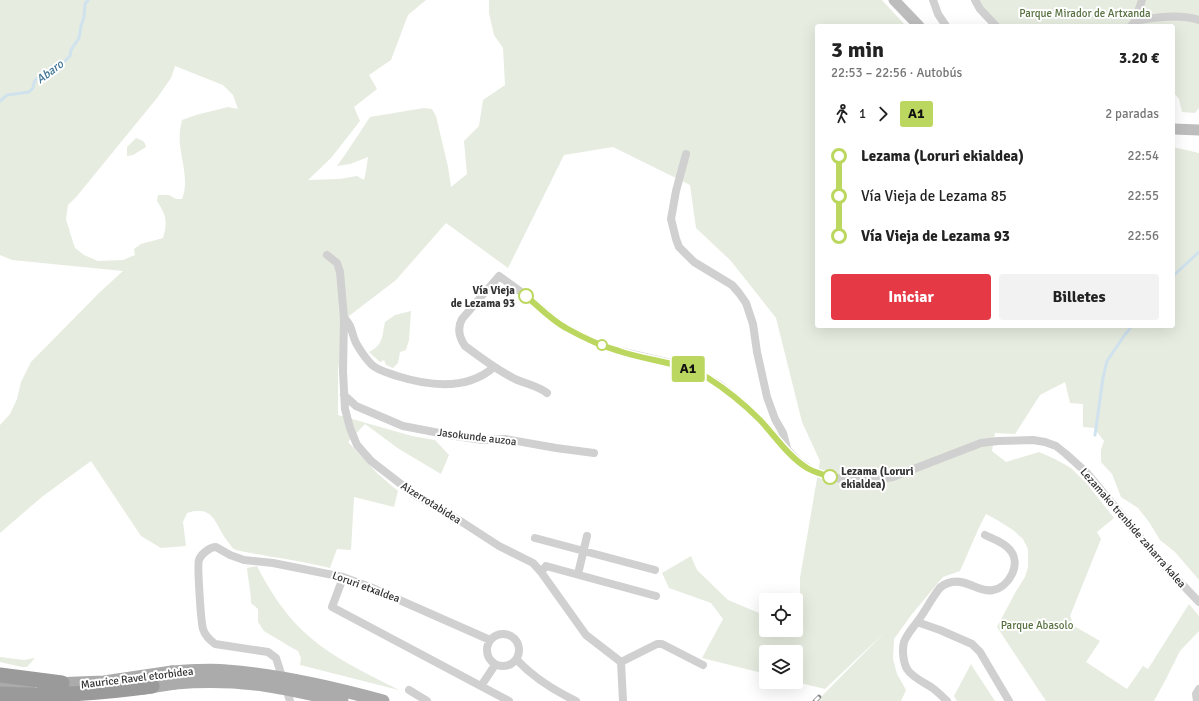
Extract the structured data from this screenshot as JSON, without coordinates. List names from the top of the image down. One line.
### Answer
{"streets":{"highway":["Maurice Ravel etorbidea"],"street":["Jasokunde auzoa","Aizerrotabidea","Lezamako trenbide zaharra kalea","Loruri etxaldea"]},"crossings":[["Jasokunde auzoa","Aizerrotabidea"]],"water":["Abaro"],"parks":["Parque Mirador de Artxanda","Parque Abasolo"],"places":["Vía Vieja de Lezama 93","Lezama (Loruri ekialdea)"],"lines":["bus line A1"],"page":{"on_map":"A1","heading":["3 min","22:53 – 22:56 · Autobús","3.20 €"],"legs":["1","A1","2 paradas"],"list":[{"name":"Lezama (Loruri ekialdea)","value":"22:54"},{"name":"Vía Vieja de Lezama 85","value":"22:55"},{"name":"Vía Vieja de Lezama 93","value":"22:56"}],"buttons":["Iniciar","Billetes"]}}
